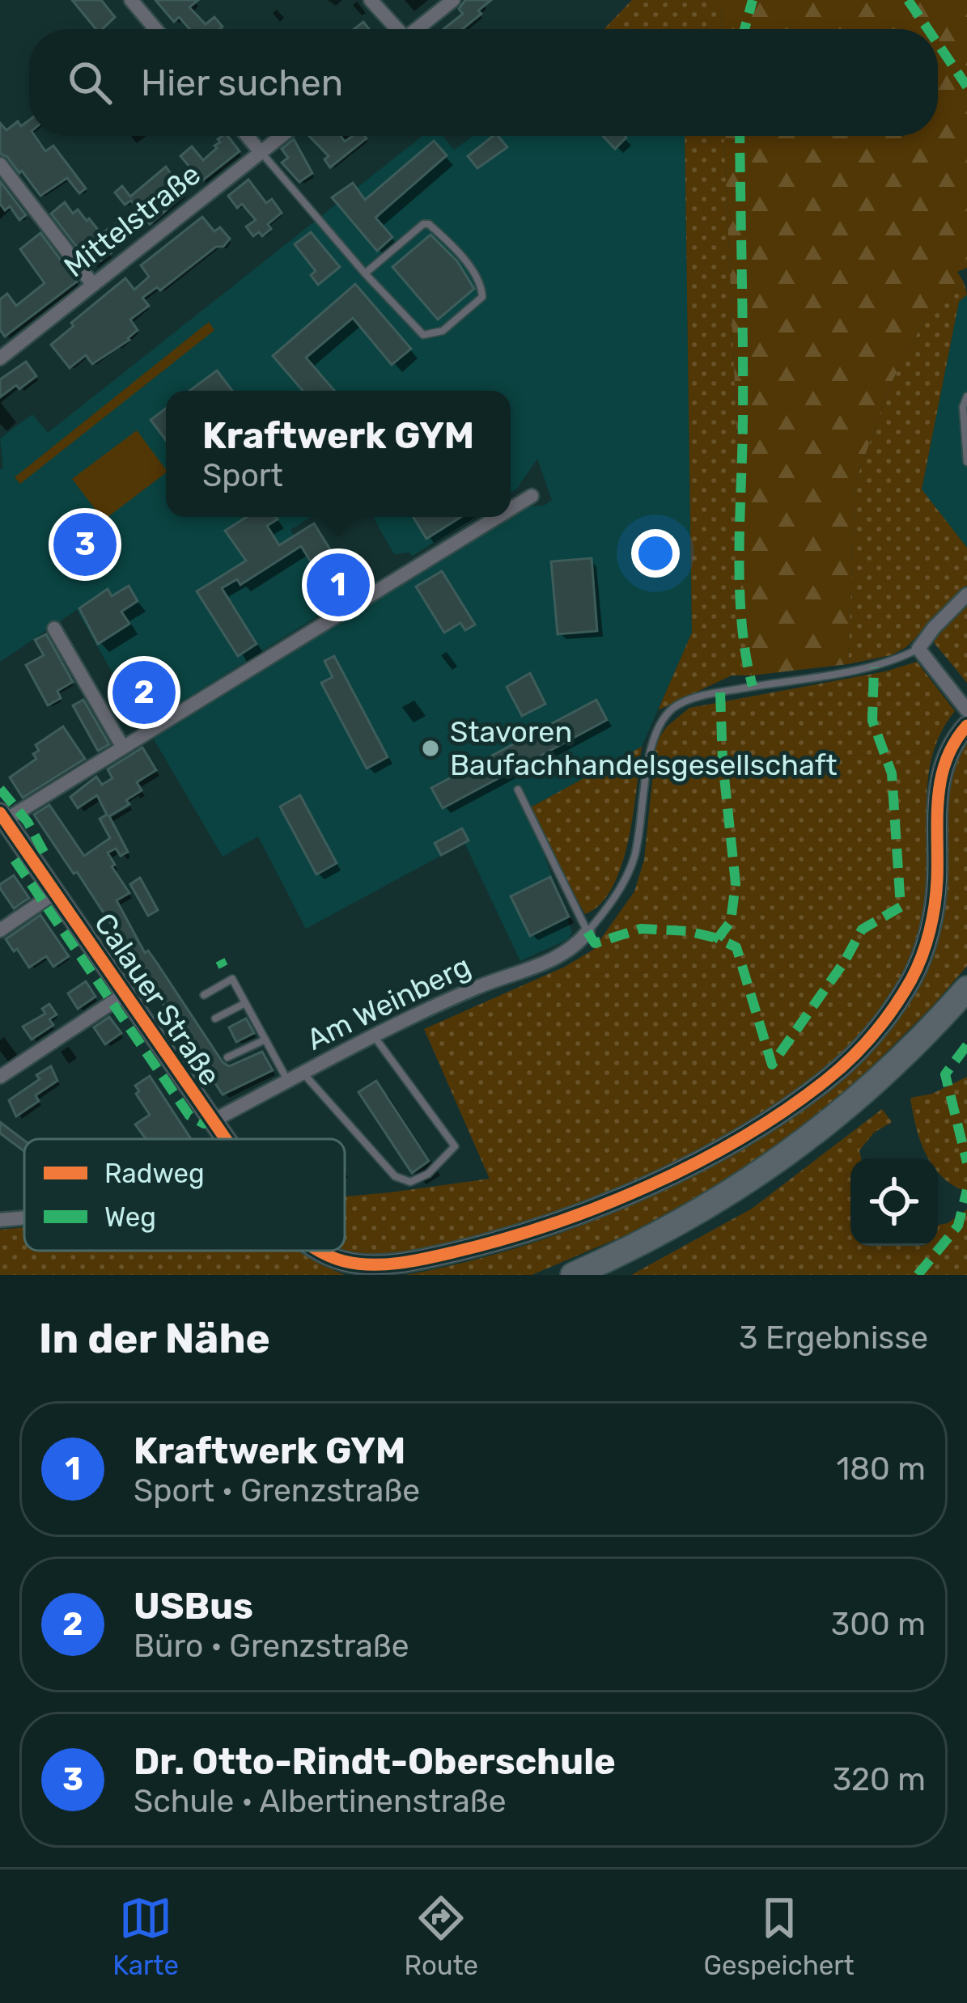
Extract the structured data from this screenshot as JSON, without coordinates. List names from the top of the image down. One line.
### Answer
{"streets":{"street":["Mittelstraße","Calauer Straße","Am Weinberg"]},"crossings":[["Calauer Straße","Am Weinberg"]],"places":["Stavoren Baufachhandelsgesellschaft"],"legend":["Radweg","Weg"],"page":{"search":"Hier suchen","popup":["Kraftwerk GYM","Sport"],"pins":["3","1","2"],"heading":["In der Nähe","3 Ergebnisse"],"list":[{"mark":"1","name":"Kraftwerk GYM","note":"Sport · Grenzstraße","value":"180 m"},{"mark":"2","name":"USBus","note":"Büro · Grenzstraße","value":"300 m"},{"mark":"3","name":"Dr. Otto-Rindt-Oberschule","note":"Schule · Albertinenstraße","value":"320 m"}],"nav":["Karte","Route","Gespeichert"]}}
